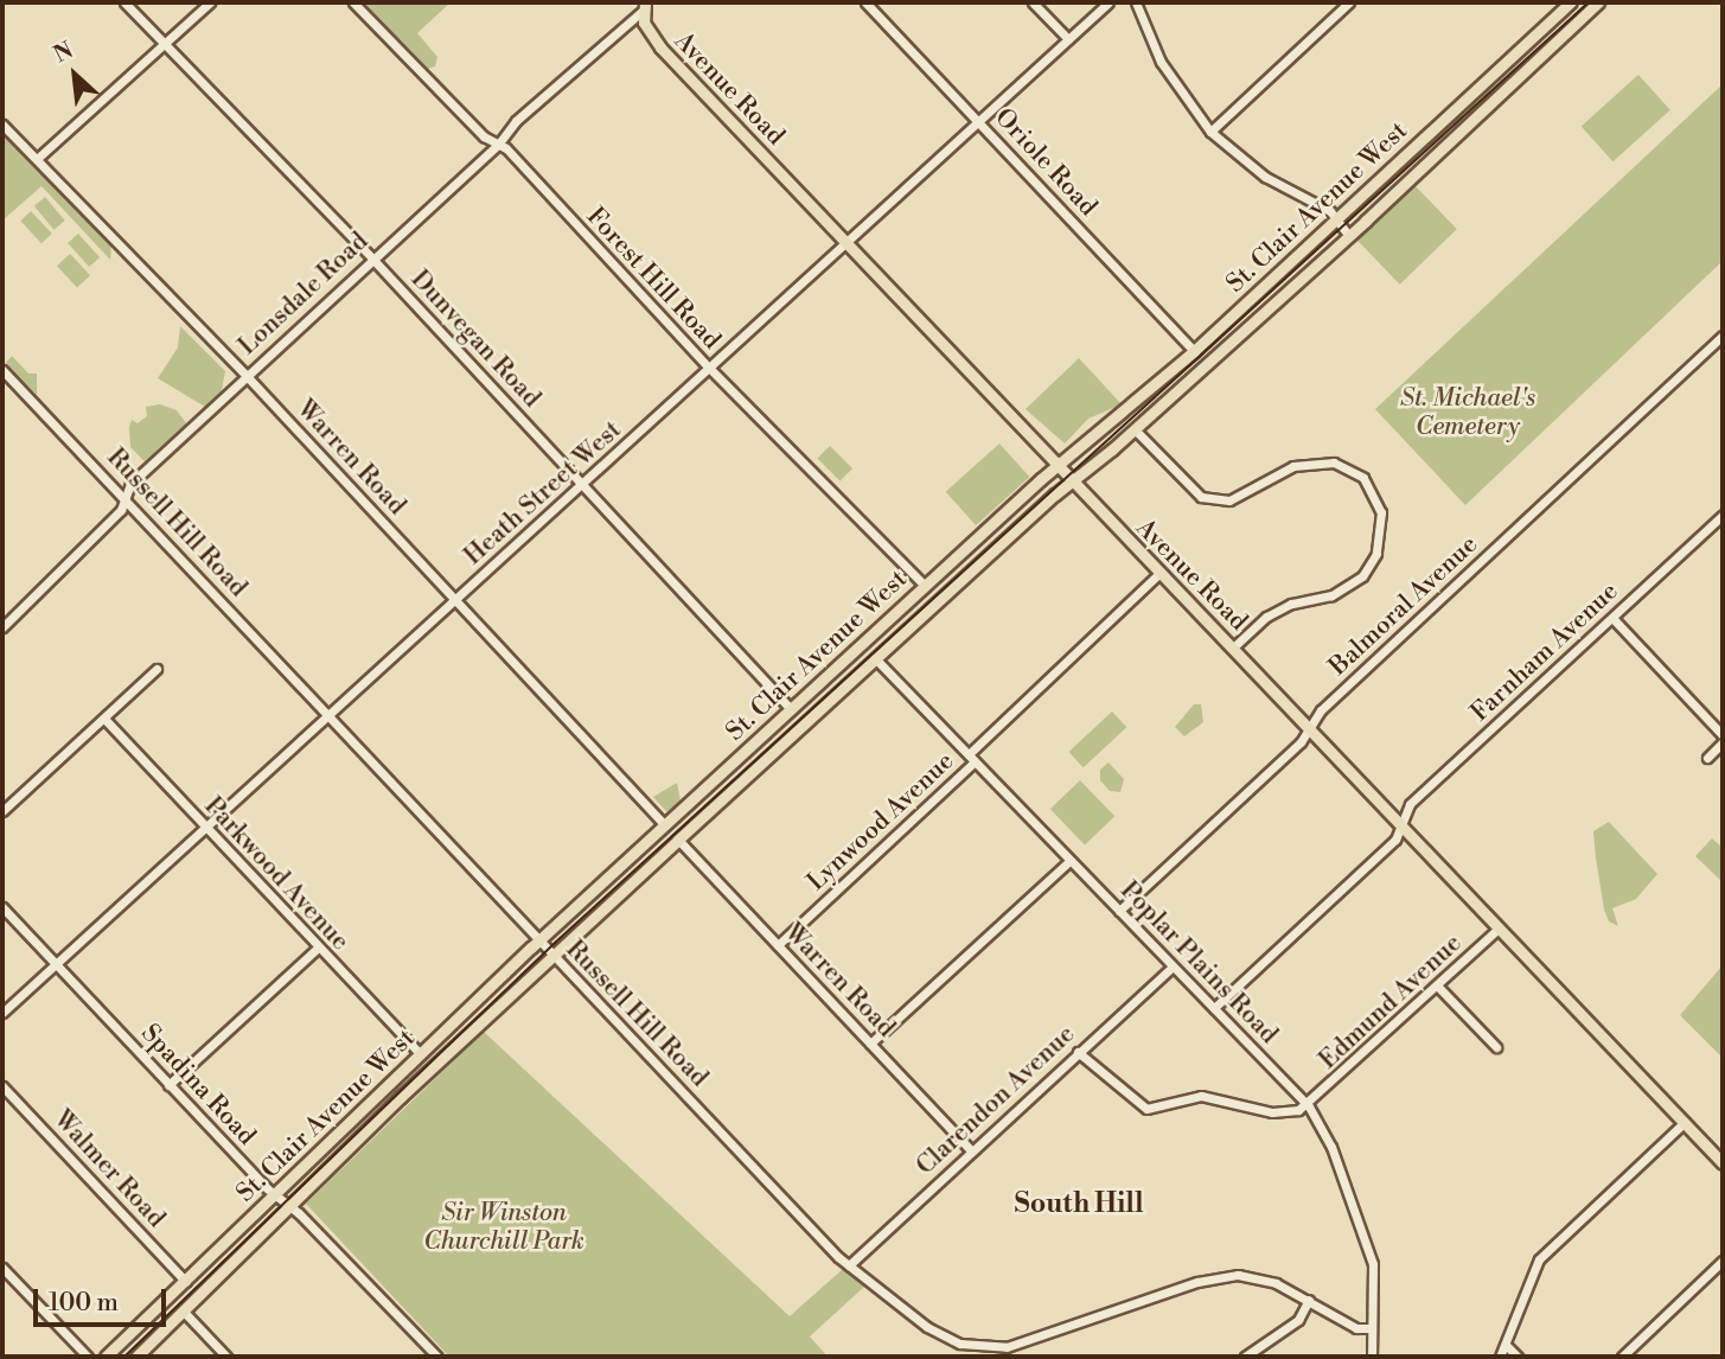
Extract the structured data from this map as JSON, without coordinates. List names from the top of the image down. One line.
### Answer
{"streets":{"main road":["Avenue Road","St. Clair Avenue West"],"street":["Oriole Road","Forest Hill Road","Lonsdale Road","Dunvegan Road","Warren Road","Heath Street West","Russell Hill Road","Balmoral Avenue","Farnham Avenue","Lynwood Avenue","Parkwood Avenue","Poplar Plains Road","Edmund Avenue","Spadina Road","Clarendon Avenue","Walmer Road"]},"crossings":[["Avenue Road","St. Clair Avenue West"],["Avenue Road","Lonsdale Road"],["Avenue Road","Heath Street West"],["Avenue Road","Balmoral Avenue"],["Avenue Road","Farnham Avenue"],["Avenue Road","Lynwood Avenue"],["Avenue Road","Edmund Avenue"],["Oriole Road","St. Clair Avenue West"],["Oriole Road","Heath Street West"],["St. Clair Avenue West","Forest Hill Road"],["St. Clair Avenue West","Dunvegan Road"],["St. Clair Avenue West","Warren Road"],["St. Clair Avenue West","Russell Hill Road"],["St. Clair Avenue West","Parkwood Avenue"],["St. Clair Avenue West","Poplar Plains Road"],["St. Clair Avenue West","Spadina Road"],["St. Clair Avenue West","Walmer Road"],["Forest Hill Road","Lonsdale Road"],["Forest Hill Road","Heath Street West"],["Lonsdale Road","Dunvegan Road"],["Lonsdale Road","Warren Road"],["Lonsdale Road","Russell Hill Road"],["Dunvegan Road","Heath Street West"],["Warren Road","Heath Street West"],["Warren Road","Lynwood Avenue"],["Warren Road","Clarendon Avenue"],["Heath Street West","Russell Hill Road"],["Heath Street West","Parkwood Avenue"],["Heath Street West","Spadina Road"],["Russell Hill Road","Poplar Plains Road"],["Russell Hill Road","Clarendon Avenue"],["Balmoral Avenue","Poplar Plains Road"],["Lynwood Avenue","Poplar Plains Road"],["Poplar Plains Road","Edmund Avenue"],["Poplar Plains Road","Clarendon Avenue"]],"districts":["South Hill"],"parks":["St. Michael's Cemetery","Sir Winston Churchill Park"],"scale_bar":"100 m","north":"top left"}
